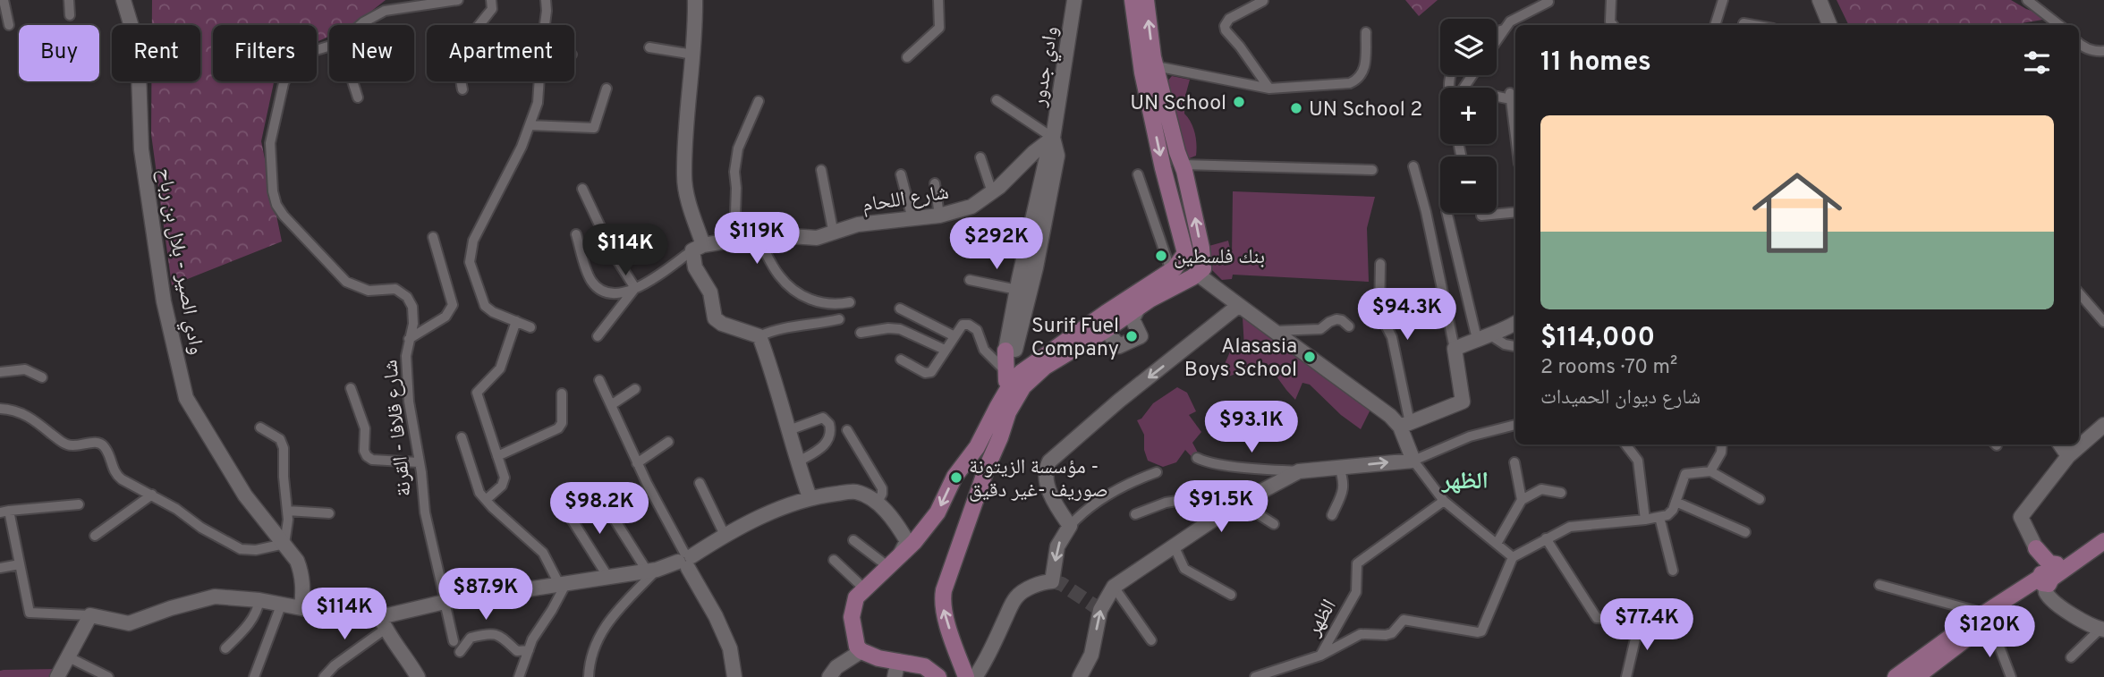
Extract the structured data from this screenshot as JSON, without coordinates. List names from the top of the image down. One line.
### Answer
{"streets":{"main road":["وادي جدور","شارع اللحام","وادي الصير - بلال بن رباح"],"street":["شارع قلافا - القرنة","الظهر"]},"crossings":[["وادي جدور","شارع اللحام"]],"districts":["الظهر"],"places":["UN School","UN School 2","بنك فلسطين","Surif Fuel Company","Alasasia Boys School","مؤسسة الزيتونة - صوريف -غير دقيق"],"page":{"map_buttons":["+","−"],"chip":["Buy","Rent","Filters","New","Apartment"],"heading":"11 homes","list":[{"name":"$114,000","note":"2 rooms · 70 m² · شارع ديوان الحميدات"}],"price":["$119K","$292K","$114K","$94.3K","$93.1K","$91.5K","$98.2K","$87.9K","$114K","$77.4K","$120K"]}}
